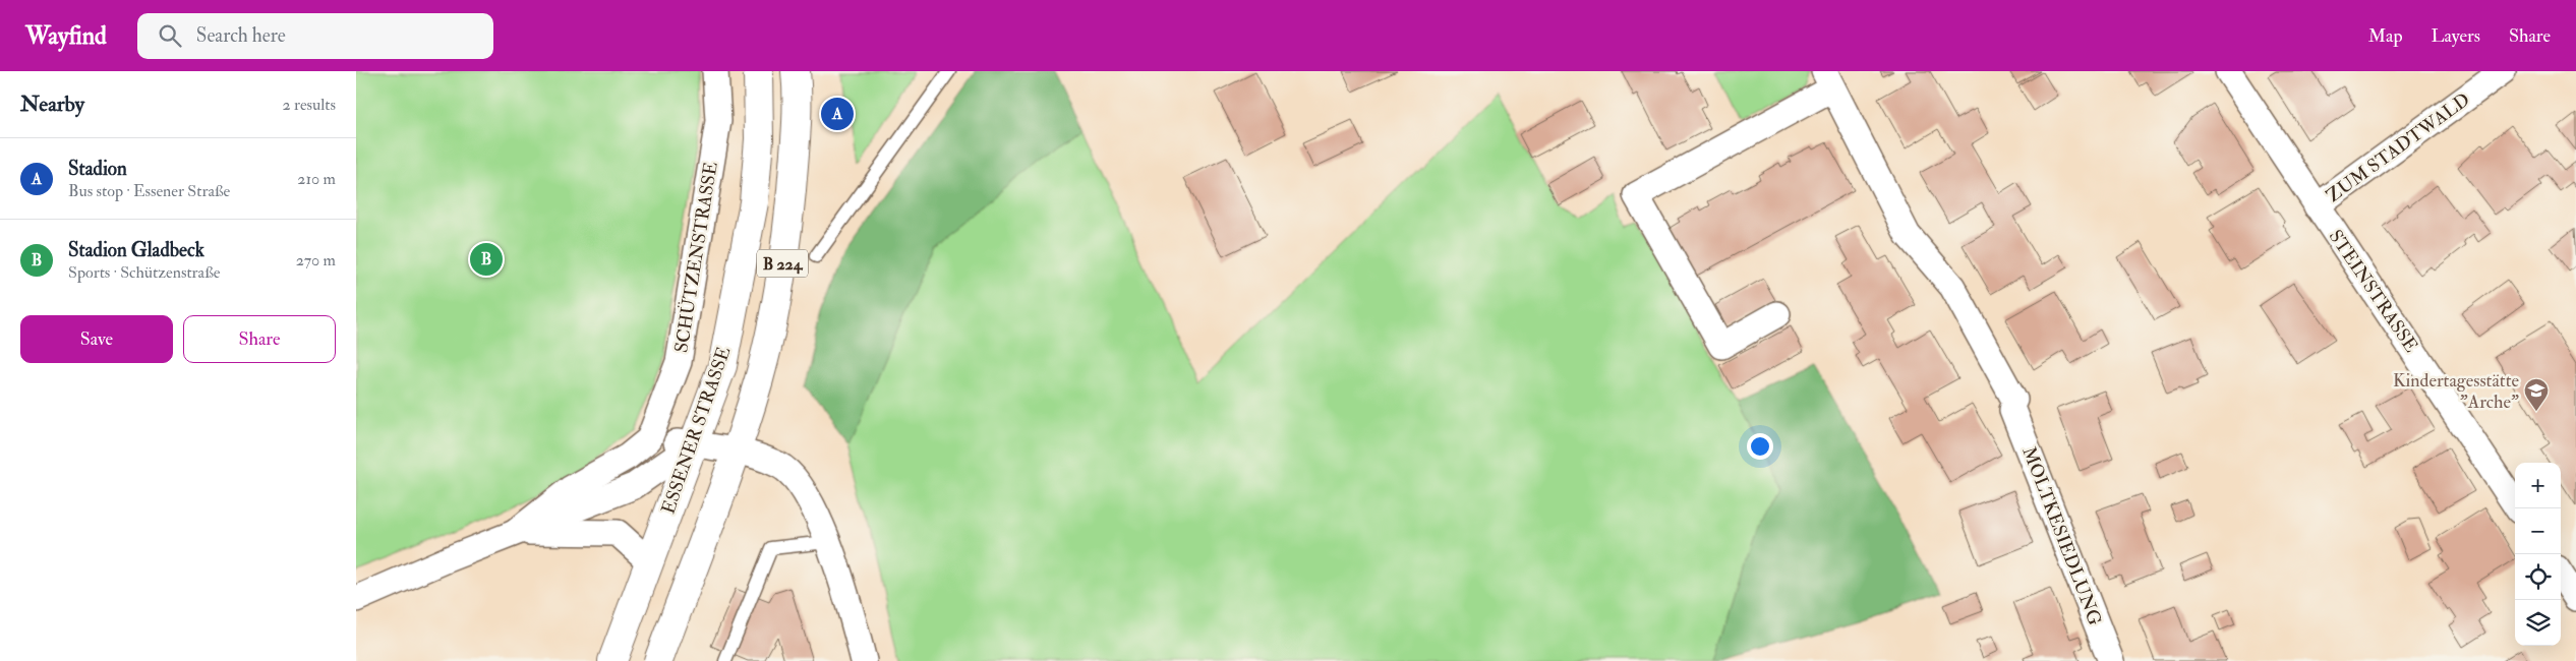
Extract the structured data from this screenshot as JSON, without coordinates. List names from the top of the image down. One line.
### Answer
{"streets":{"main road":["B 224","ESSENER STRASSE"],"street":["ZUM STADTWALD","SCHÜTZENSTRASSE","STEINSTRASSE","MOLTKESIEDLUNG"]},"crossings":[["ZUM STADTWALD","STEINSTRASSE"]],"places":{"school or university":["Kindertagesstätte \"Arche\""]},"page":{"header":"Wayfind","search":"Search here","nav":["Map","Layers","Share"],"heading":["Nearby","2 results"],"pins":["A","B"],"list":[{"mark":"A","name":"Stadion","note":"Bus stop · Essener Straße","value":"210 m"},{"mark":"B","name":"Stadion Gladbeck","note":"Sports · Schützenstraße","value":"270 m"}],"buttons":["Save","Share"],"map_buttons":["+","−"]}}
